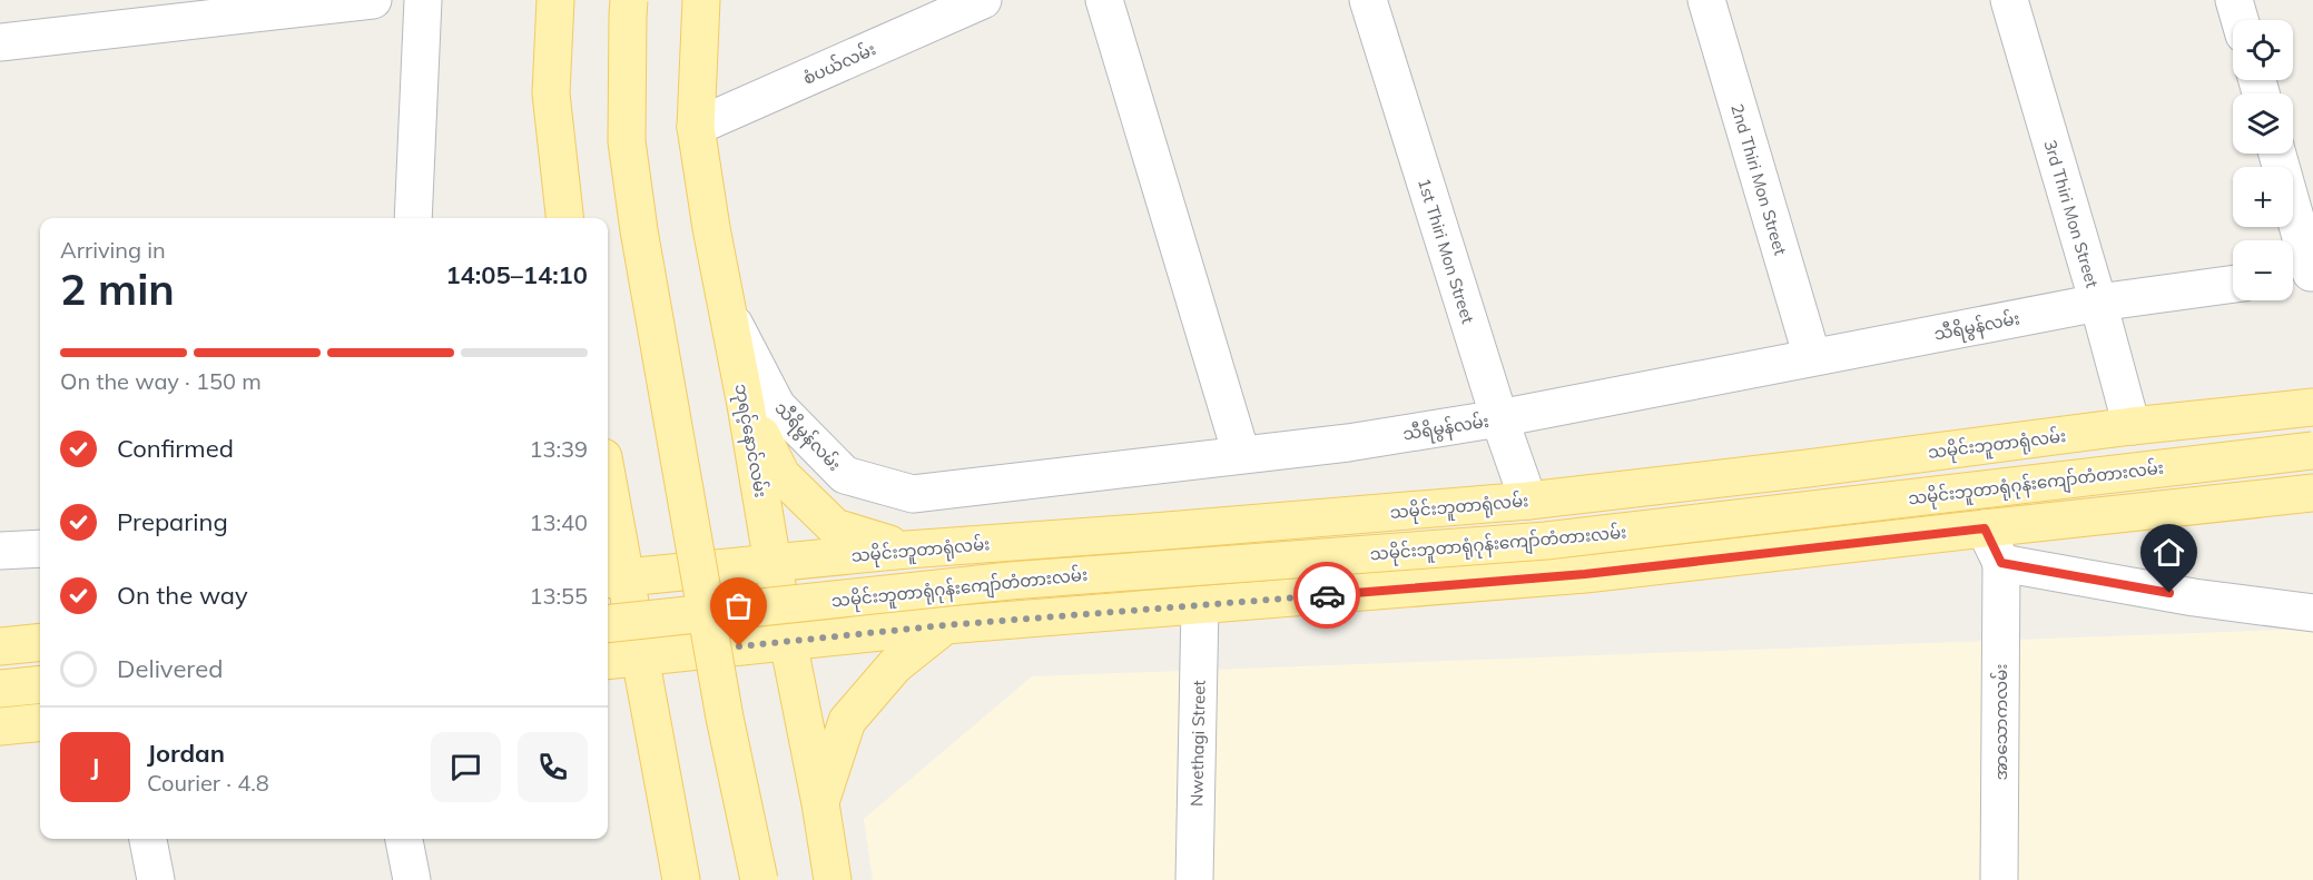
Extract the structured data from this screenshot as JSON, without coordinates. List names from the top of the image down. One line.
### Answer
{"streets":{"main road":["ဘုရင့်နောင်လမ်း","သမိုင်းဘူတာရုံလမ်း","သမိုင်းဘူတာရုံဂုန်းကျော်တံတားလမ်း"],"street":["စံပယ်လမ်း","2nd Thiri Mon Street","3rd Thiri Mon Street","1st Thiri Mon Street","သီရိမွန်လမ်း","အာသောကလမ်း","Nwethagi Street"]},"crossings":[["စံပယ်လမ်း","ဘုရင့်နောင်လမ်း"],["2nd Thiri Mon Street","သီရိမွန်လမ်း"],["3rd Thiri Mon Street","သီရိမွန်လမ်း"],["3rd Thiri Mon Street","သမိုင်းဘူတာရုံလမ်း"],["1st Thiri Mon Street","သီရိမွန်လမ်း"],["1st Thiri Mon Street","သမိုင်းဘူတာရုံလမ်း"],["သီရိမွန်လမ်း","ဘုရင့်နောင်လမ်း"],["ဘုရင့်နောင်လမ်း","သမိုင်းဘူတာရုံလမ်း"]],"page":{"map_buttons":["+","−"],"heading":["2 min","Arriving in","14:05–14:10"],"panel":["Jordan","Courier · 4.8"],"bar":"On the way · 150 m","list":[["Confirmed","13:39"],["Preparing","13:40"],["On the way","13:55"],"Delivered"],"round":"J"}}
